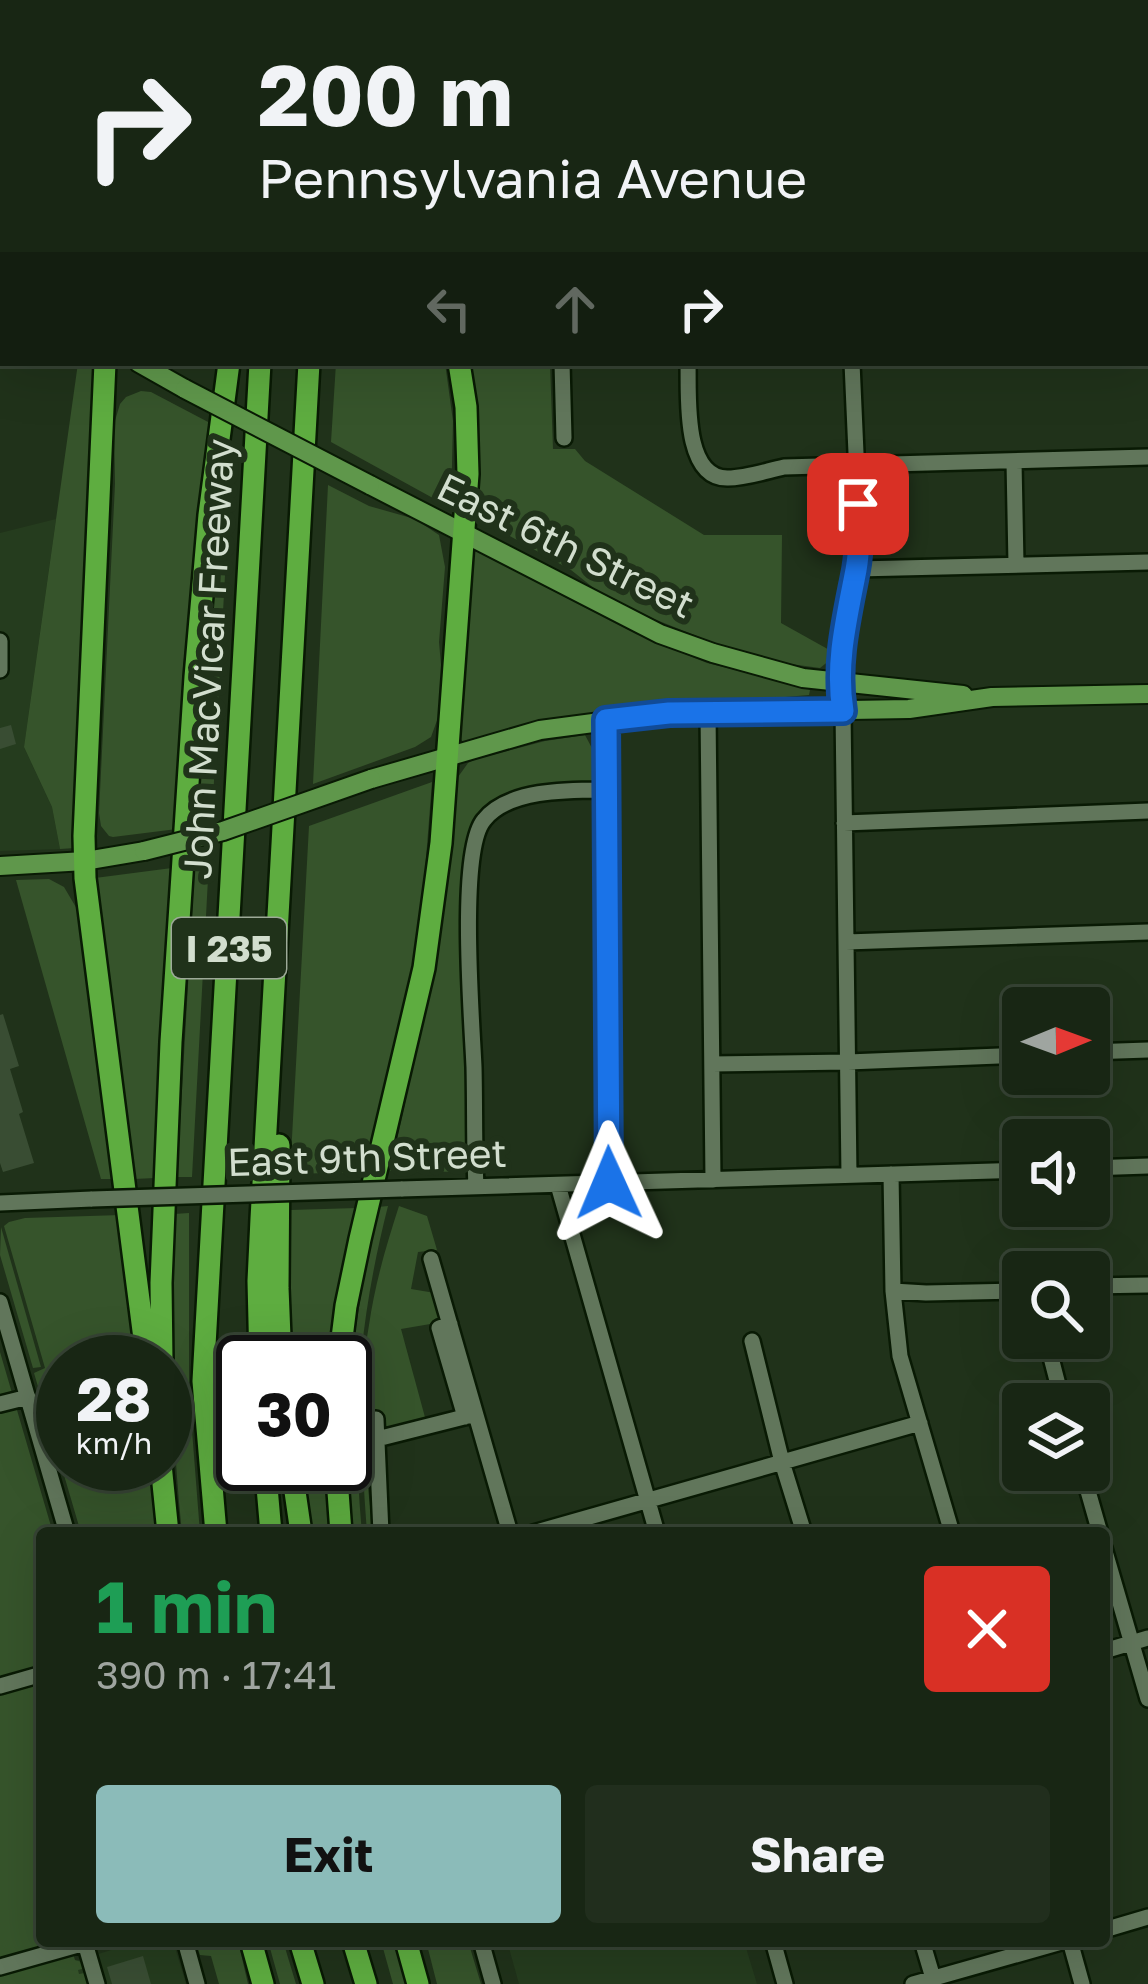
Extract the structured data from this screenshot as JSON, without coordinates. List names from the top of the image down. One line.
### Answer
{"streets":{"highway":["John MacVicar Freeway","I 235"],"main road":["East 6th Street"],"street":["East 9th Street"]},"north":"right","page":{"turn":["200 m","Pennsylvania Avenue"],"speed":"28 km/h","limit":"30","heading":["1 min","390 m · 17:41"],"buttons":["Exit","Share"]}}
